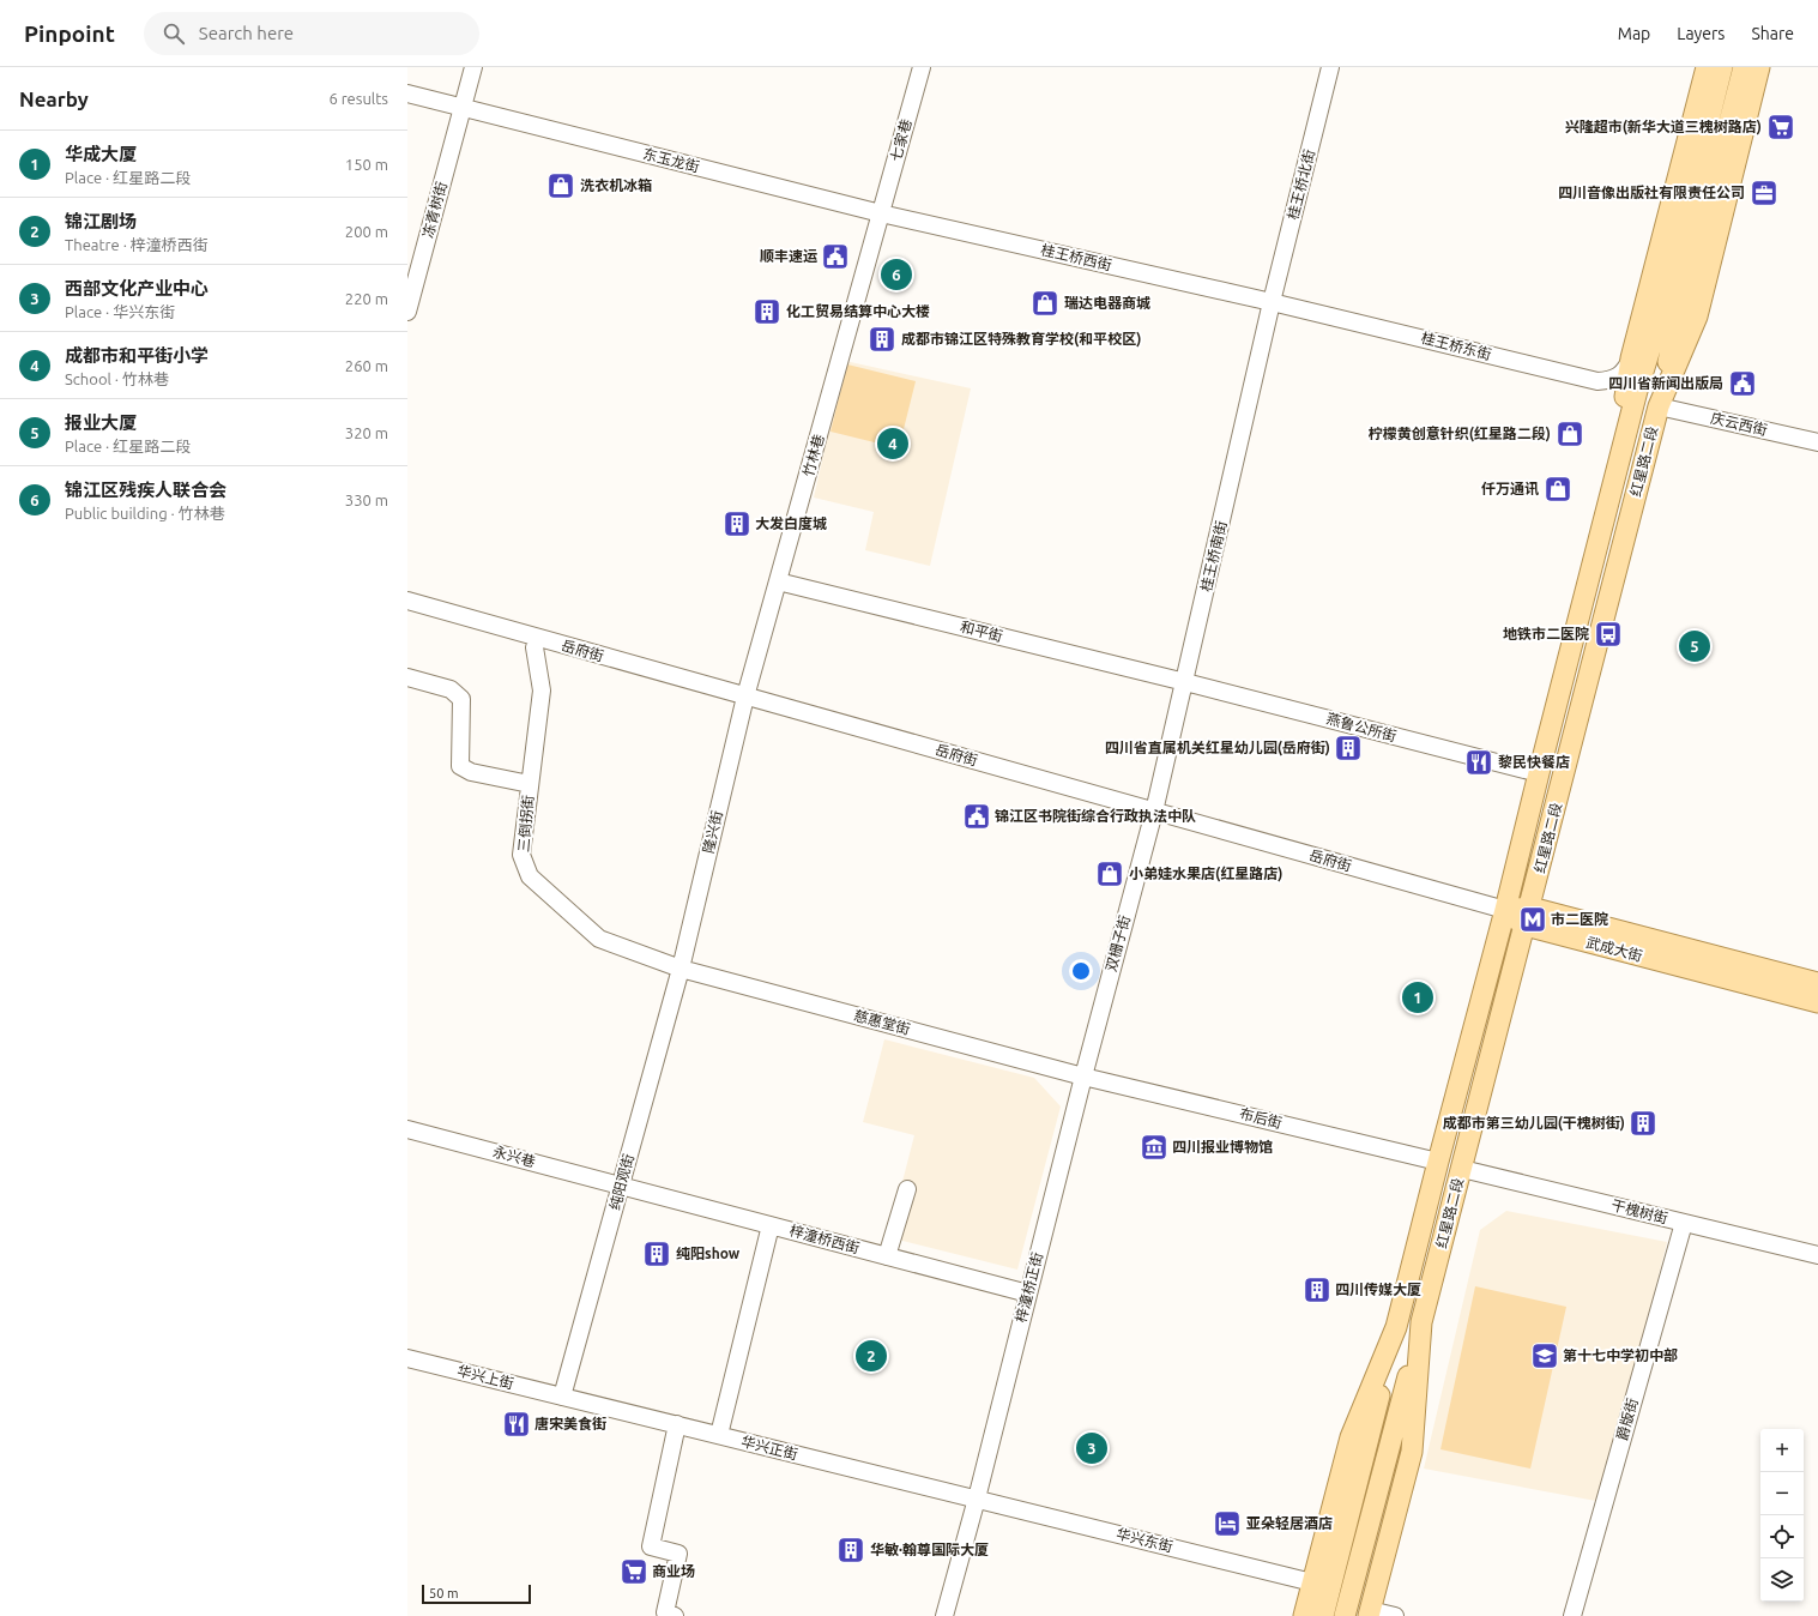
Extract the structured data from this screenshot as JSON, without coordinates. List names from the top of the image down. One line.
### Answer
{"streets":{"main road":["红星路二段","武成大街"],"street":["七家巷","东玉龙街","桂王桥北街","冻青树街","桂王桥西街","桂王桥东街","庆云西街","竹林巷","桂王桥南街","和平街","岳府街","燕鲁公所街","三倒拐街","隆兴街","双栅子街","慈惠堂街","布后街","永兴巷","纯阳观街","干槐树街","梓潼桥西街","梓潼桥正街","华兴上街","爵版街","华兴正街","华兴东街"]},"crossings":[["七家巷","东玉龙街"],["七家巷","桂王桥西街"],["七家巷","竹林巷"],["东玉龙街","冻青树街"],["东玉龙街","桂王桥西街"],["东玉龙街","竹林巷"],["桂王桥北街","桂王桥西街"],["桂王桥北街","桂王桥东街"],["桂王桥北街","桂王桥南街"],["桂王桥西街","桂王桥东街"],["桂王桥西街","竹林巷"],["桂王桥西街","桂王桥南街"],["桂王桥东街","红星路二段"],["桂王桥东街","桂王桥南街"],["庆云西街","红星路二段"],["竹林巷","和平街"],["竹林巷","岳府街"],["竹林巷","隆兴街"],["红星路二段","岳府街"],["红星路二段","燕鲁公所街"],["红星路二段","武成大街"],["红星路二段","布后街"],["红星路二段","干槐树街"],["红星路二段","华兴东街"],["桂王桥南街","和平街"],["桂王桥南街","岳府街"],["桂王桥南街","燕鲁公所街"],["桂王桥南街","双栅子街"],["和平街","燕鲁公所街"],["岳府街","隆兴街"],["岳府街","双栅子街"],["岳府街","武成大街"],["三倒拐街","隆兴街"],["三倒拐街","慈惠堂街"],["三倒拐街","纯阳观街"],["隆兴街","慈惠堂街"],["隆兴街","纯阳观街"],["双栅子街","慈惠堂街"],["双栅子街","布后街"],["双栅子街","梓潼桥正街"],["慈惠堂街","布后街"],["慈惠堂街","纯阳观街"],["慈惠堂街","梓潼桥正街"],["布后街","梓潼桥正街"],["永兴巷","纯阳观街"],["永兴巷","梓潼桥西街"],["纯阳观街","梓潼桥西街"],["纯阳观街","华兴上街"],["纯阳观街","华兴正街"],["干槐树街","爵版街"],["梓潼桥西街","梓潼桥正街"],["梓潼桥正街","华兴正街"],["梓潼桥正街","华兴东街"],["华兴上街","华兴正街"],["华兴正街","华兴东街"]],"places":{"supermarket":["兴隆超市(新华大道三槐树路店)","商业场"],"shop":["洗衣机冰箱","瑞达电器商城","柠檬黄创意针织(红星路二段)","仟万通讯","小弟娃水果店(红星路店)"],"office":["四川音像出版社有限责任公司"],"public building":["顺丰速运","四川省新闻出版局","锦江区书院街综合行政执法中队"],"building":["化工贸易结算中心大楼","成都市锦江区特殊教育学校(和平校区)","大发白度城","四川省直属机关红星幼儿园(岳府街)","成都市第三幼儿园(干槐树街)","纯阳show","四川传媒大厦","华敏·翰尊国际大厦"],"bus stop":["地铁市二医院"],"restaurant":["黎民快餐店","唐宋美食街"],"metro station":["市二医院"],"museum":["四川报业博物馆"],"school or university":["第十七中学初中部"],"hotel":["亚朵轻居酒店"]},"scale_bar":"50 m","page":{"header":"Pinpoint","search":"Search here","nav":["Map","Layers","Share"],"heading":["Nearby","6 results"],"list":[{"mark":"1","name":"华成大厦","note":"Place · 红星路二段","value":"150 m"},{"mark":"2","name":"锦江剧场","note":"Theatre · 梓潼桥西街","value":"200 m"},{"mark":"3","name":"西部文化产业中心","note":"Place · 华兴东街","value":"220 m"},{"mark":"4","name":"成都市和平街小学","note":"School · 竹林巷","value":"260 m"},{"mark":"5","name":"报业大厦","note":"Place · 红星路二段","value":"320 m"},{"mark":"6","name":"锦江区残疾人联合会","note":"Public building · 竹林巷","value":"330 m"}],"pins":["6","4","5","1","2","3"],"map_buttons":["+","−"],"scale":"50 m"}}
